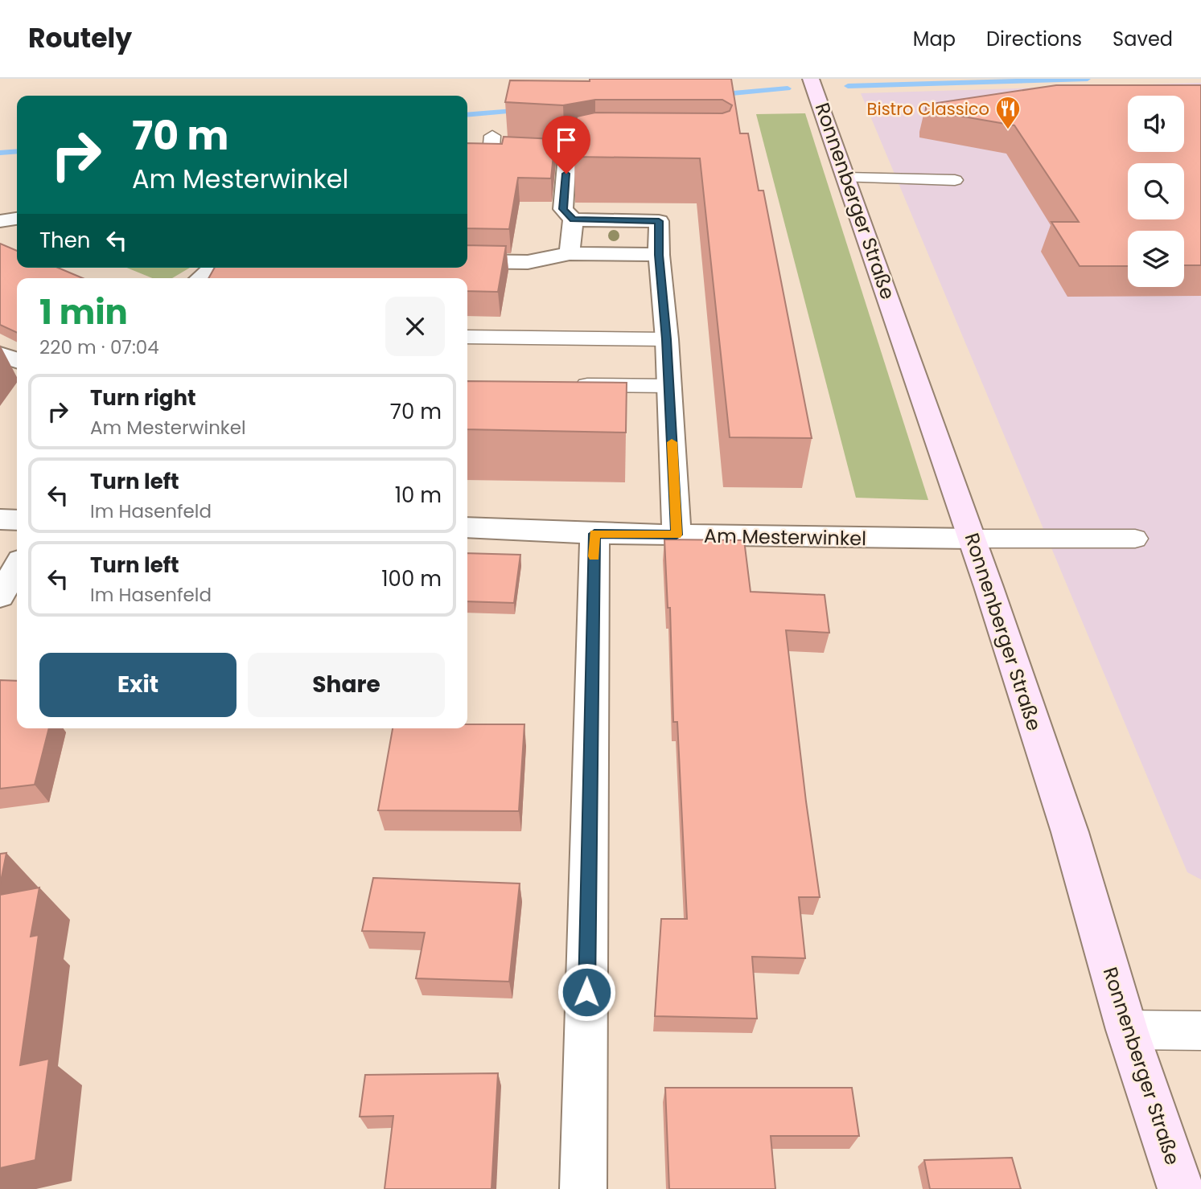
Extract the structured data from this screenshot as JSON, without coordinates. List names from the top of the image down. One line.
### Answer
{"streets":{"street":["Ronnenberger Straße","Am Mesterwinkel"]},"crossings":[["Ronnenberger Straße","Am Mesterwinkel"]],"places":{"restaurant":["Bistro Classico"]},"page":{"header":"Routely","nav":["Map","Directions","Saved"],"turn":["70 m","Am Mesterwinkel"],"then":"Then","heading":["1 min","220 m · 07:04"],"list":[{"name":"Turn right","note":"Am Mesterwinkel","value":"70 m"},{"name":"Turn left","note":"Im Hasenfeld","value":"10 m"},{"name":"Turn left","note":"Im Hasenfeld","value":"100 m"}],"buttons":["Exit","Share"]}}
